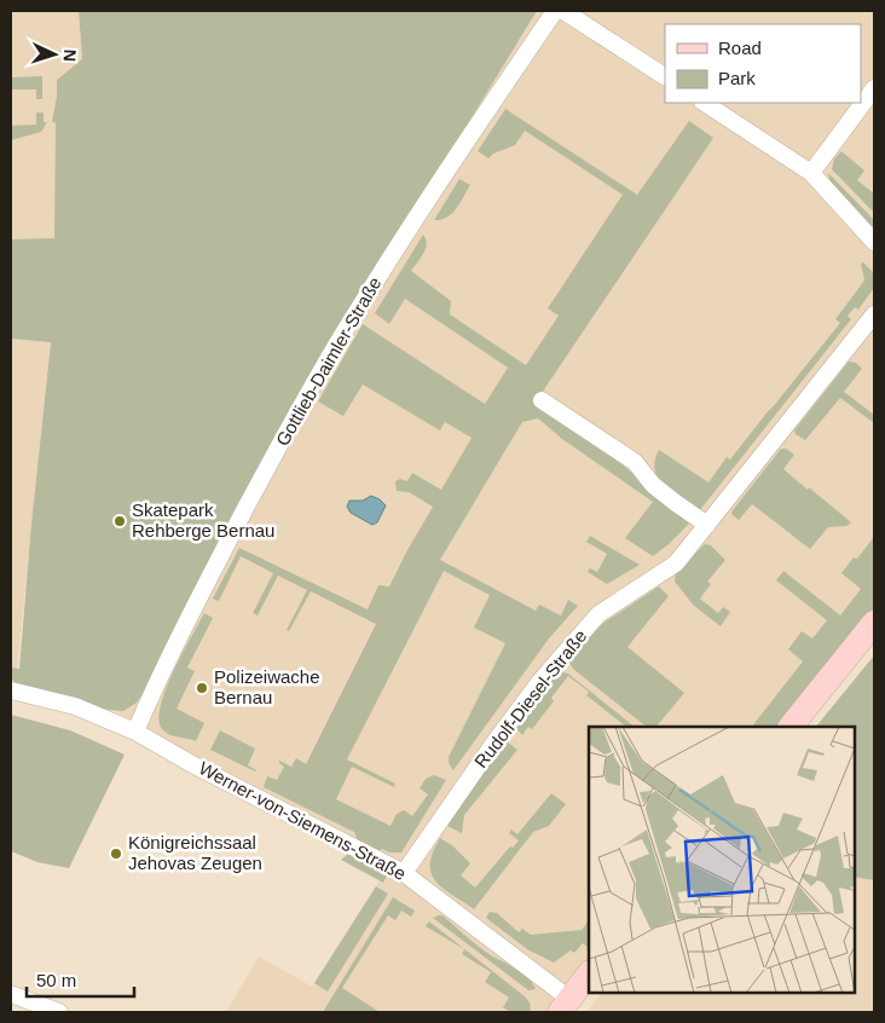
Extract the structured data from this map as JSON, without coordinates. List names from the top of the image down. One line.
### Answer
{"streets":{"street":["Gottlieb-Daimler-Straße","Rudolf-Diesel-Straße","Werner-von-Siemens-Straße"]},"crossings":[["Gottlieb-Daimler-Straße","Werner-von-Siemens-Straße"],["Rudolf-Diesel-Straße","Werner-von-Siemens-Straße"]],"places":["Skatepark Rehberge Bernau","Polizeiwache Bernau","Königreichssaal Jehovas Zeugen"],"legend":["Road","Park"],"scale_bar":"50 m","north":"right"}
